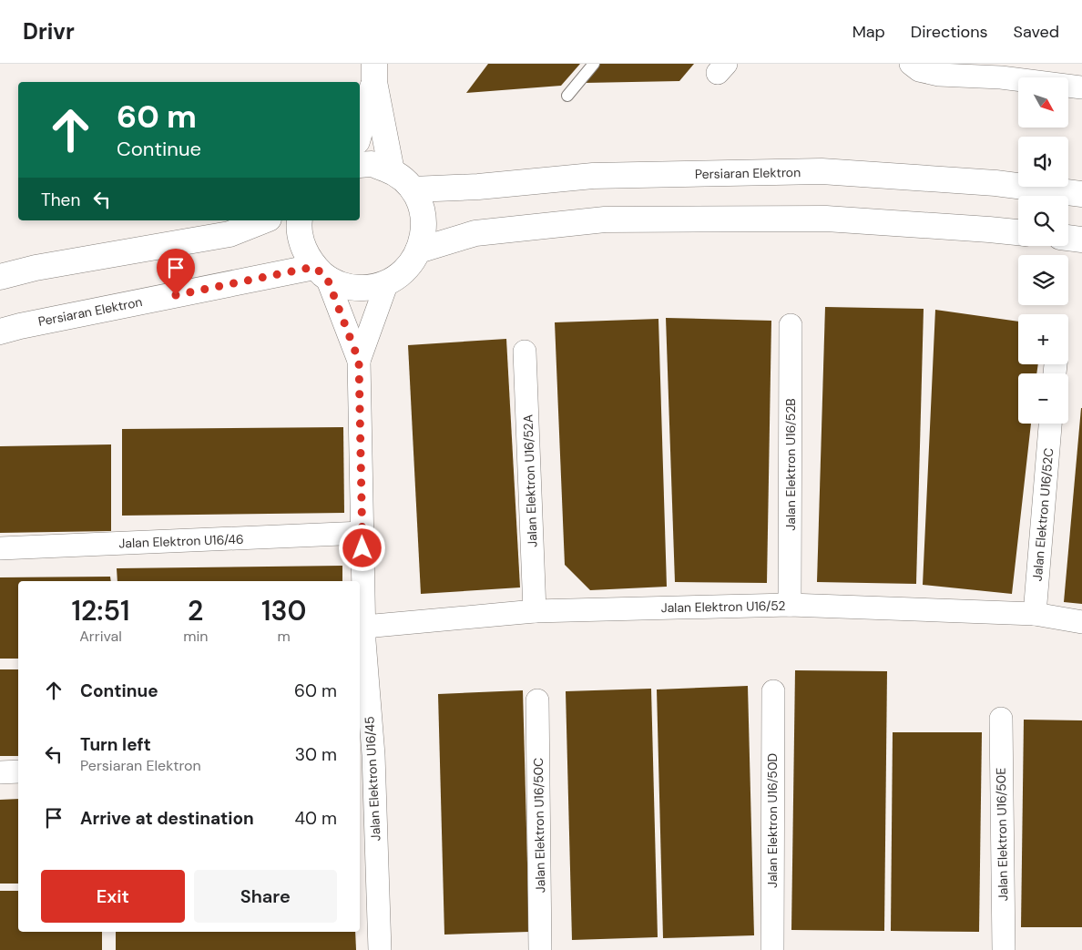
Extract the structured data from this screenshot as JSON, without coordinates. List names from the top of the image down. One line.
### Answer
{"streets":{"main road":["Persiaran Elektron"],"street":["Jalan Elektron U16/52B","Jalan Elektron U16/52A","Jalan Elektron U16/52C","Jalan Elektron U16/46","Jalan Elektron U16/52","Jalan Elektron U16/45","Jalan Elektron U16/50D","Jalan Elektron U16/50C","Jalan Elektron U16/50E"]},"crossings":[["Jalan Elektron U16/52B","Jalan Elektron U16/52"],["Jalan Elektron U16/52A","Jalan Elektron U16/52"],["Jalan Elektron U16/52C","Jalan Elektron U16/52"],["Jalan Elektron U16/46","Jalan Elektron U16/45"],["Jalan Elektron U16/52","Jalan Elektron U16/45"]],"north":"bottom right","page":{"header":"Drivr","nav":["Map","Directions","Saved"],"map_buttons":["+","−"],"turn":["60 m","Continue"],"then":"Then","eta":["12:51","Arrival","2","min","130","m"],"list":[{"name":"Continue","value":"60 m"},{"name":"Turn left","note":"Persiaran Elektron","value":"30 m"},{"name":"Arrive at destination","value":"40 m"}],"buttons":["Exit","Share"]}}
